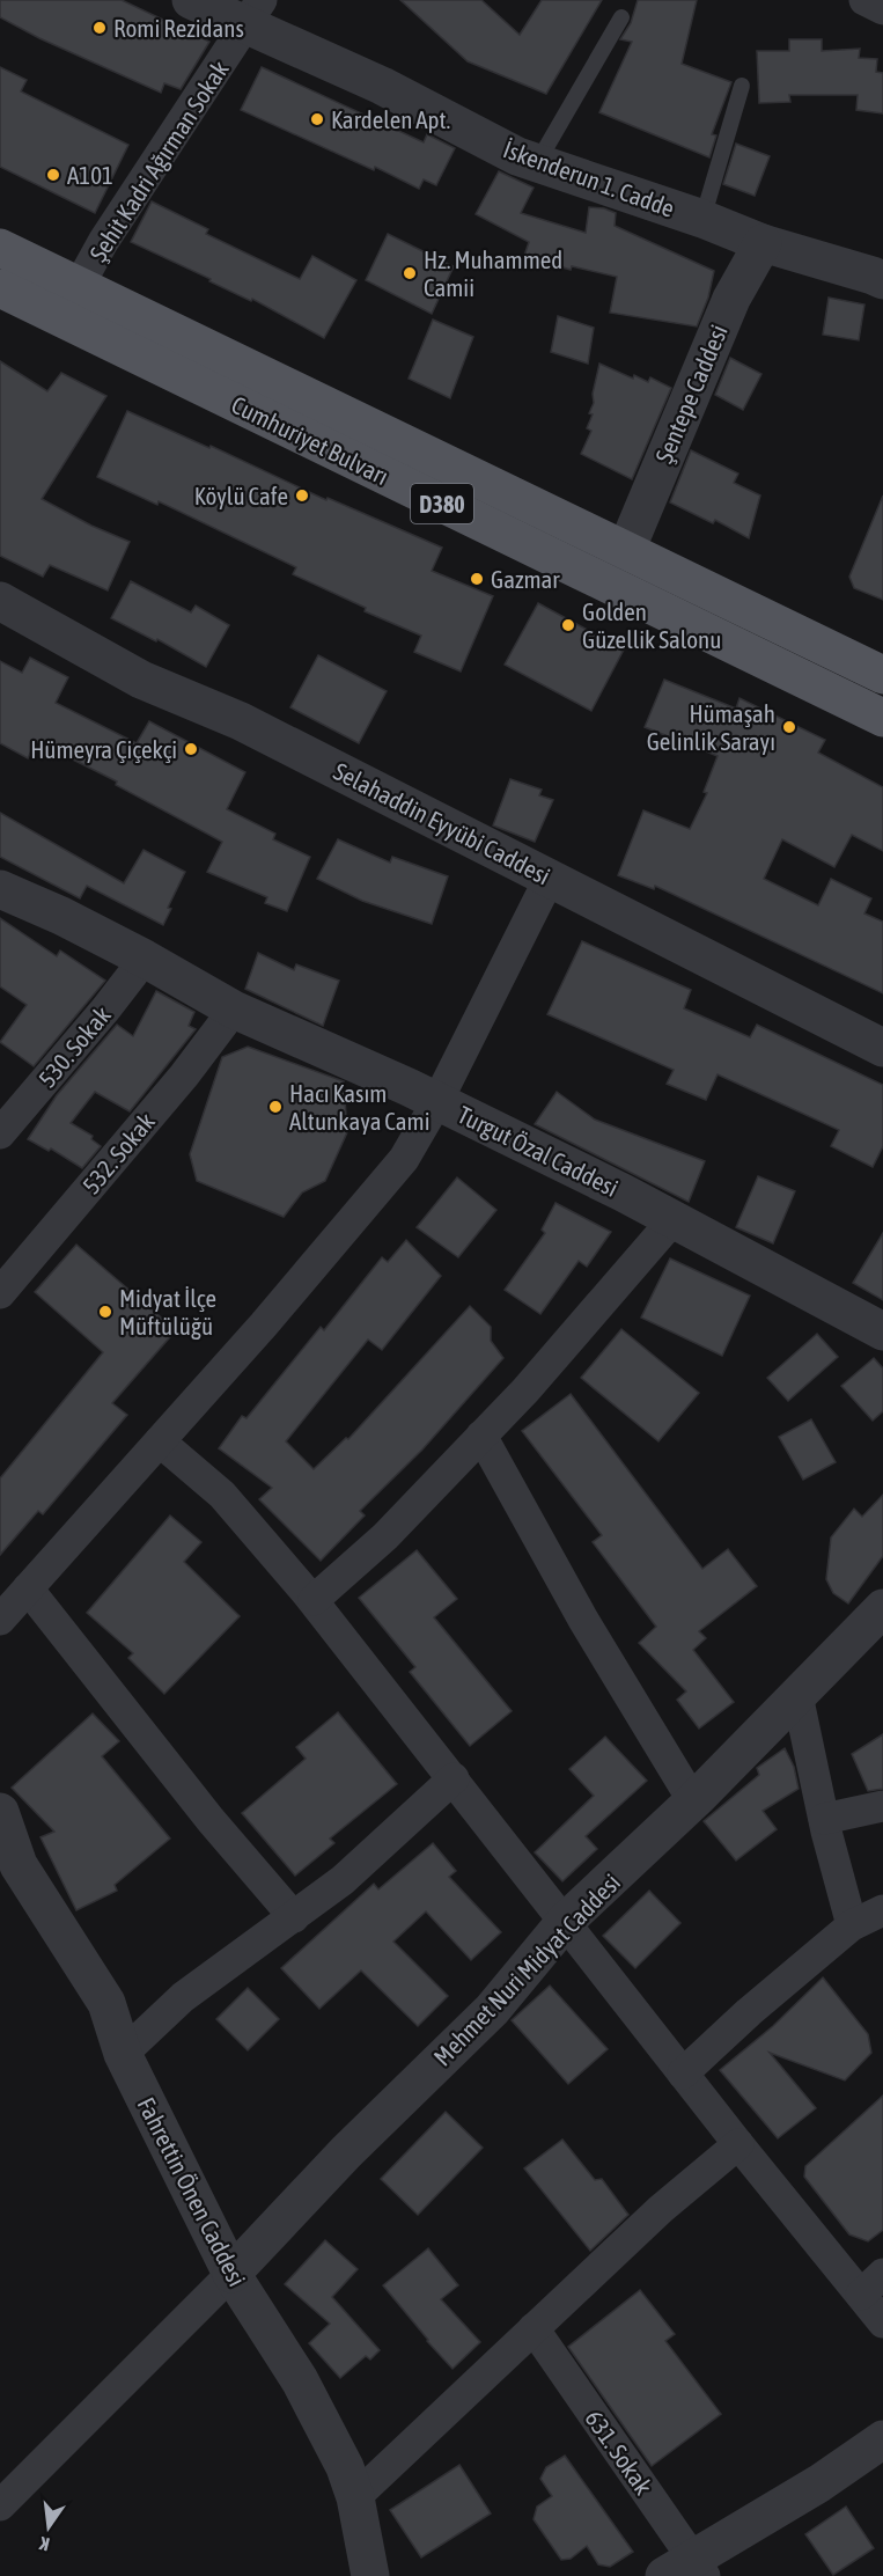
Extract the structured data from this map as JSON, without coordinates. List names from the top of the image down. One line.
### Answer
{"streets":{"main road":["Cumhuriyet Bulvarı","D380"],"street":["Şehit Kadri Ağırman Sokak","İskenderun 1. Cadde","Şentepe Caddesi","Selahaddin Eyyübi Caddesi","530. Sokak","Turgut Özal Caddesi","532. Sokak","Mehmet Nuri Midyat Caddesi","Fahrettin Önen Caddesi","631. Sokak"]},"crossings":[["Şehit Kadri Ağırman Sokak","İskenderun 1. Cadde"],["Şehit Kadri Ağırman Sokak","Cumhuriyet Bulvarı"],["İskenderun 1. Cadde","Şentepe Caddesi"],["Şentepe Caddesi","Cumhuriyet Bulvarı"],["530. Sokak","Turgut Özal Caddesi"],["Turgut Özal Caddesi","532. Sokak"],["Mehmet Nuri Midyat Caddesi","Fahrettin Önen Caddesi"]],"places":["Romi Rezidans","Kardelen Apt.","A101","Hz. Muhammed Camii","Köylü Cafe","Gazmar","Golden Güzellik Salonu","Hümaşah Gelinlik Sarayı","Hümeyra Çiçekçi","Hacı Kasım Altunkaya Cami","Midyat İlçe Müftülüğü"],"north":"bottom"}
